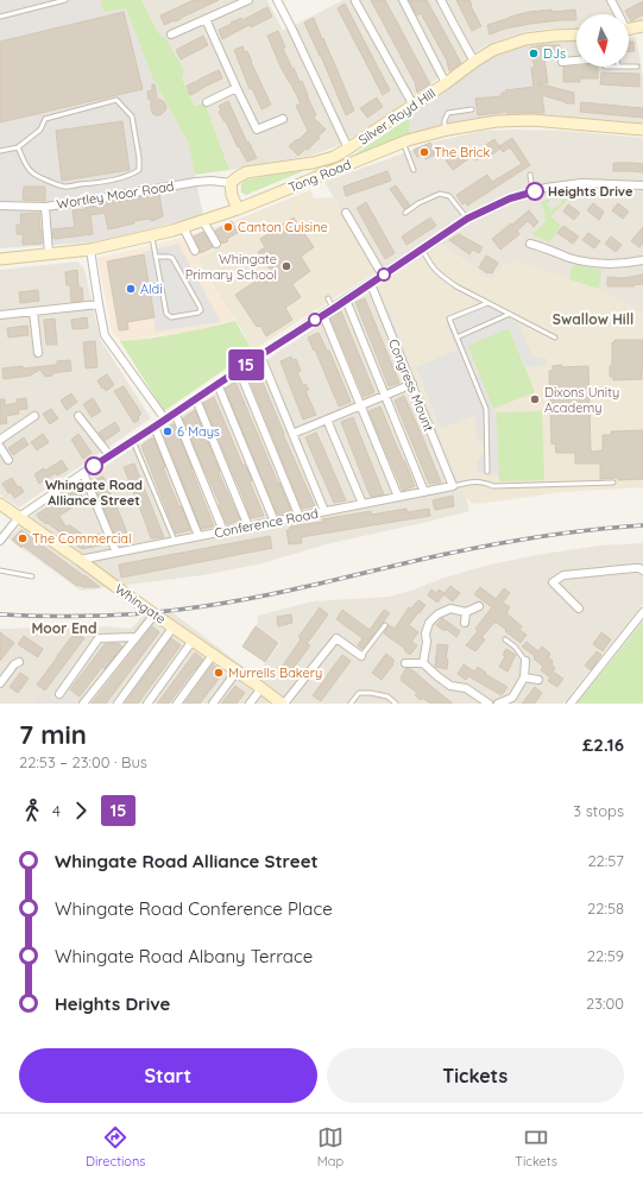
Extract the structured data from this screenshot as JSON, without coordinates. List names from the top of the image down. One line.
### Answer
{"streets":{"street":["Silver Royd Hill","Tong Road","Wortley Moor Road","Congress Mount","Conference Road","Whingate"]},"crossings":[["Silver Royd Hill","Wortley Moor Road"],["Congress Mount","Conference Road"],["Conference Road","Whingate"]],"districts":["Swallow Hill","Moor End"],"places":["DJs","The Brick","Heights Drive","Canton Cuisine","Whingate Primary School","Aldi","Dixons Unity Academy","6 Mays","Whingate Road Alliance Street","The Commercial","Murrells Bakery"],"lines":["bus line 15"],"north":"bottom","page":{"on_map":"15","heading":["7 min","22:53 – 23:00 · Bus","£2.16"],"legs":["4","15","3 stops"],"list":[{"name":"Whingate Road Alliance Street","value":"22:57"},{"name":"Whingate Road Conference Place","value":"22:58"},{"name":"Whingate Road Albany Terrace","value":"22:59"},{"name":"Heights Drive","value":"23:00"}],"buttons":["Start","Tickets"],"tabs":["Directions","Map","Tickets"]}}
